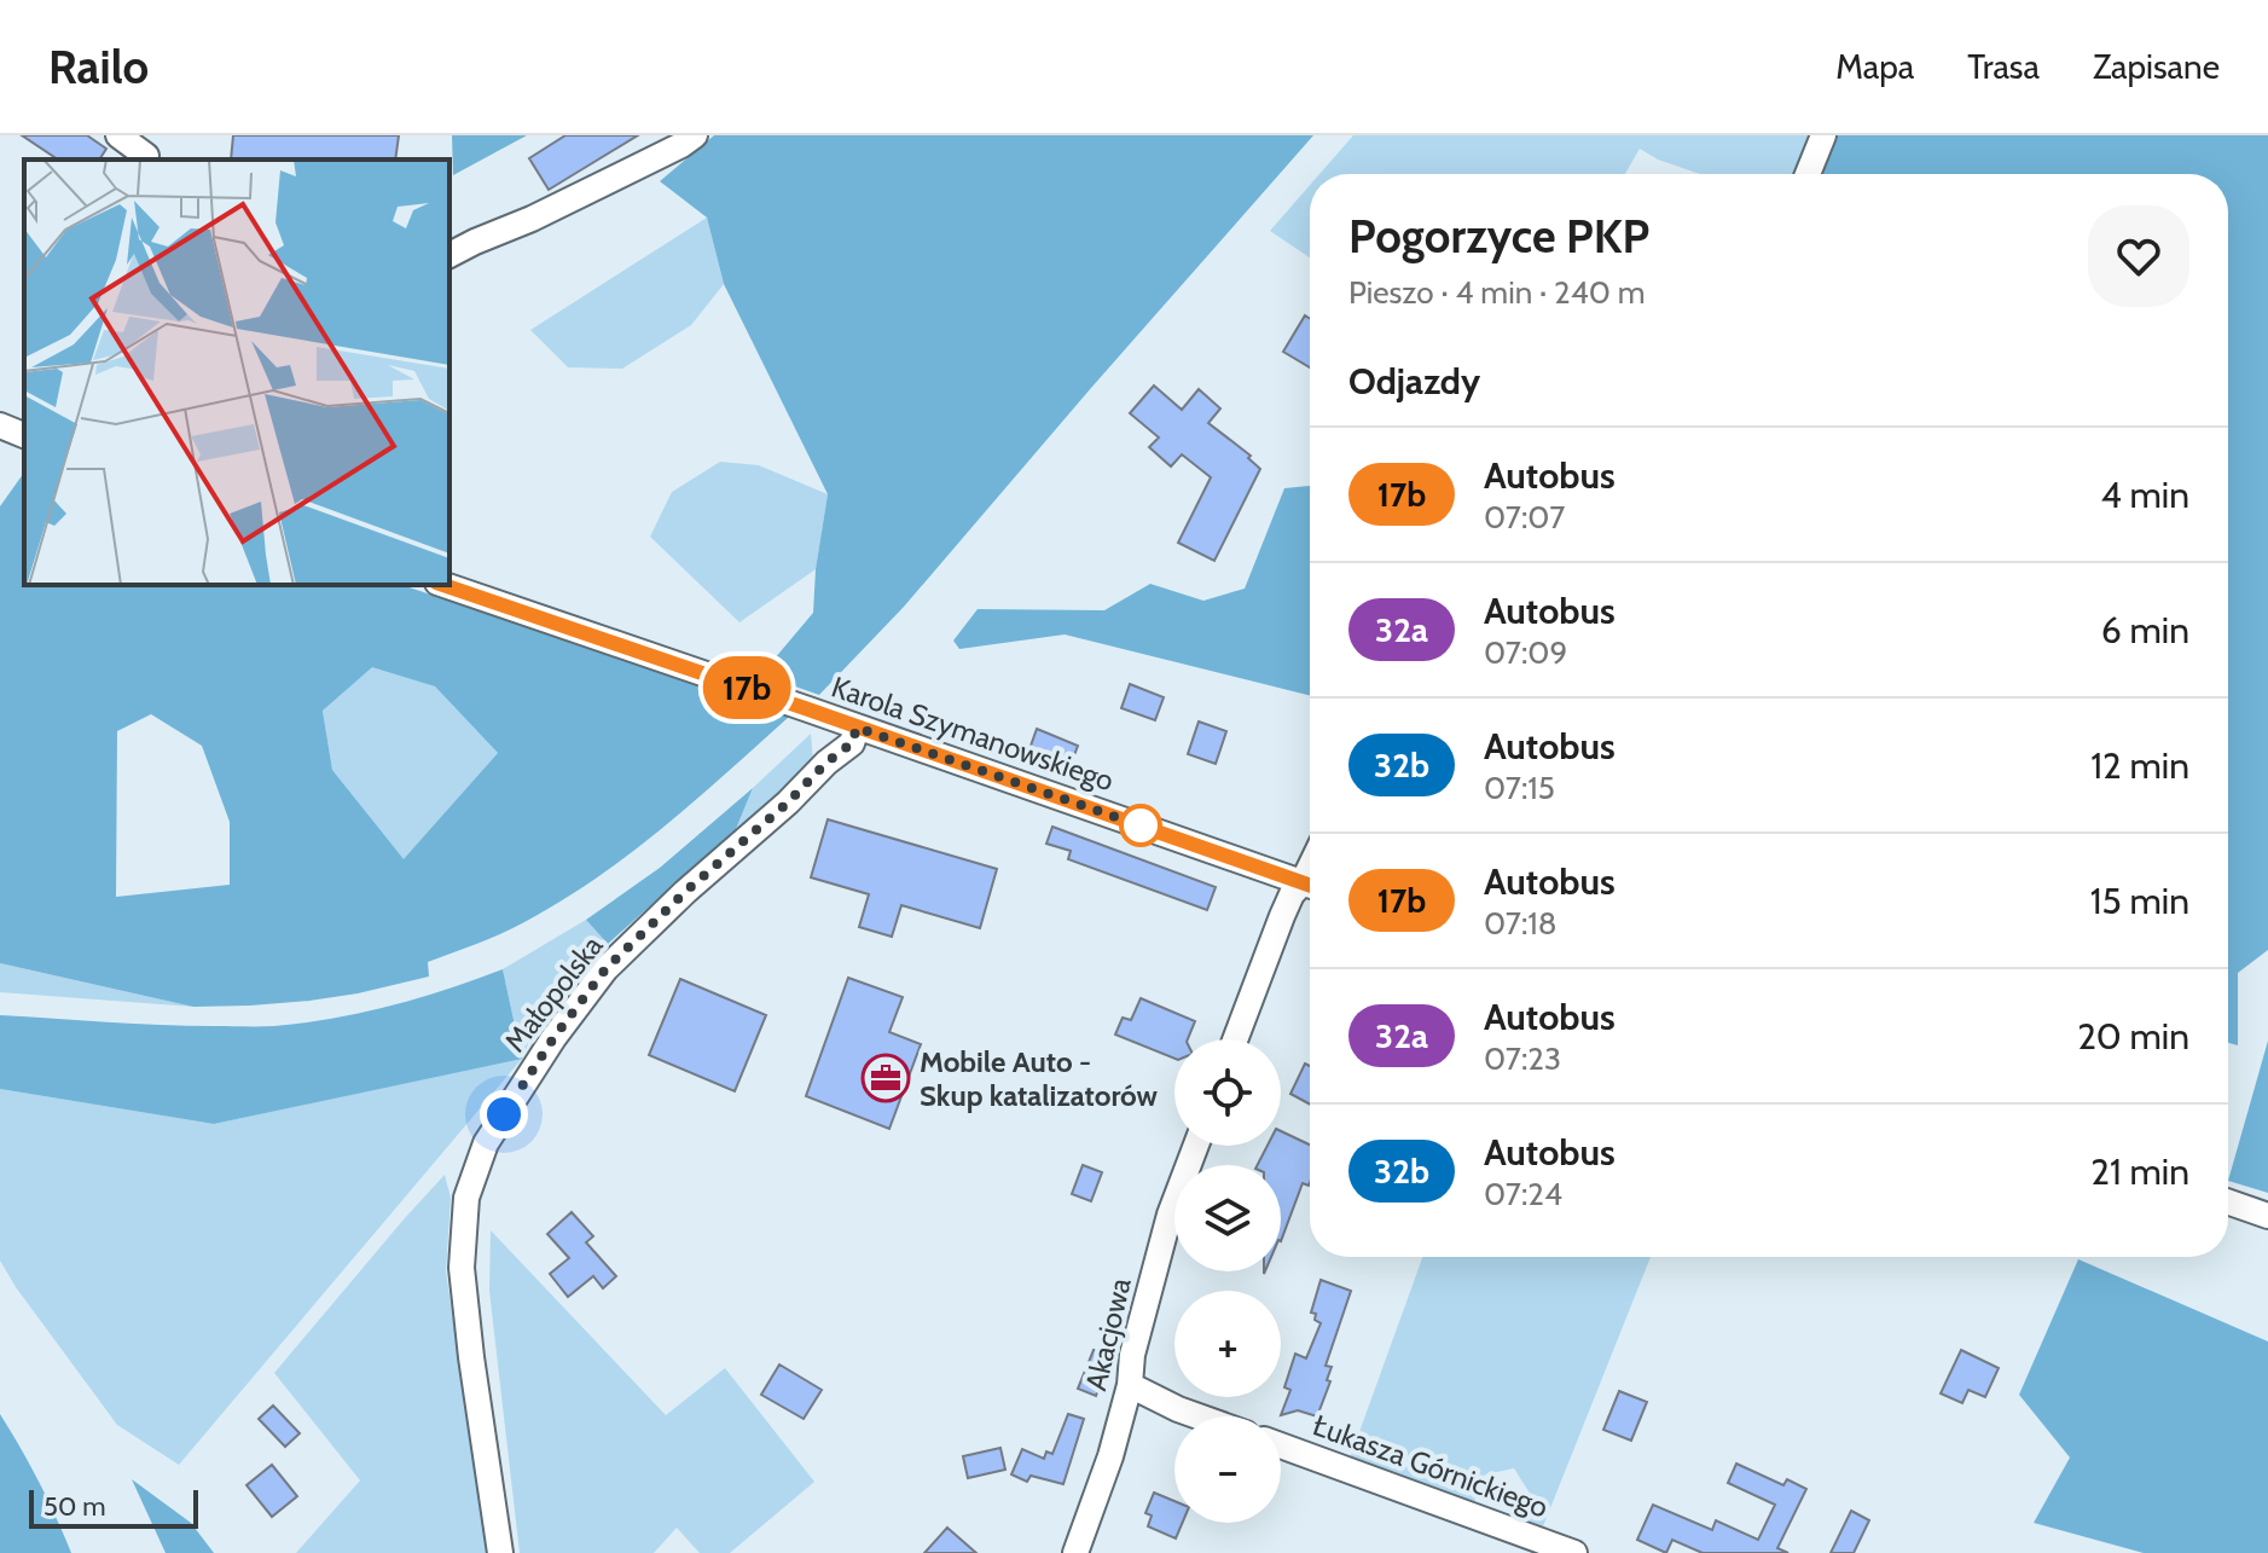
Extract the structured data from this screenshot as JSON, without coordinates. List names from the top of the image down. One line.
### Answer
{"streets":{"street":["Karola Szymanowskiego","Małopolska","Akacjowa","Łukasza Górnickiego"]},"crossings":[["Karola Szymanowskiego","Małopolska"]],"places":{"office":["Mobile Auto - Skup katalizatorów"]},"lines":["bus line 17b"],"scale_bar":"50 m","page":{"header":"Railo","nav":["Mapa","Trasa","Zapisane"],"on_map":"17b","heading":[["Pogorzyce PKP","Pieszo · 4 min · 240 m"],"Odjazdy"],"list":[{"mark":"17b","name":"Autobus","note":"07:07","value":"4 min"},{"mark":"32a","name":"Autobus","note":"07:09","value":"6 min"},{"mark":"32b","name":"Autobus","note":"07:15","value":"12 min"},{"mark":"17b","name":"Autobus","note":"07:18","value":"15 min"},{"mark":"32a","name":"Autobus","note":"07:23","value":"20 min"},{"mark":"32b","name":"Autobus","note":"07:24","value":"21 min"}],"map_buttons":["+","−"],"scale":"50 m"}}
